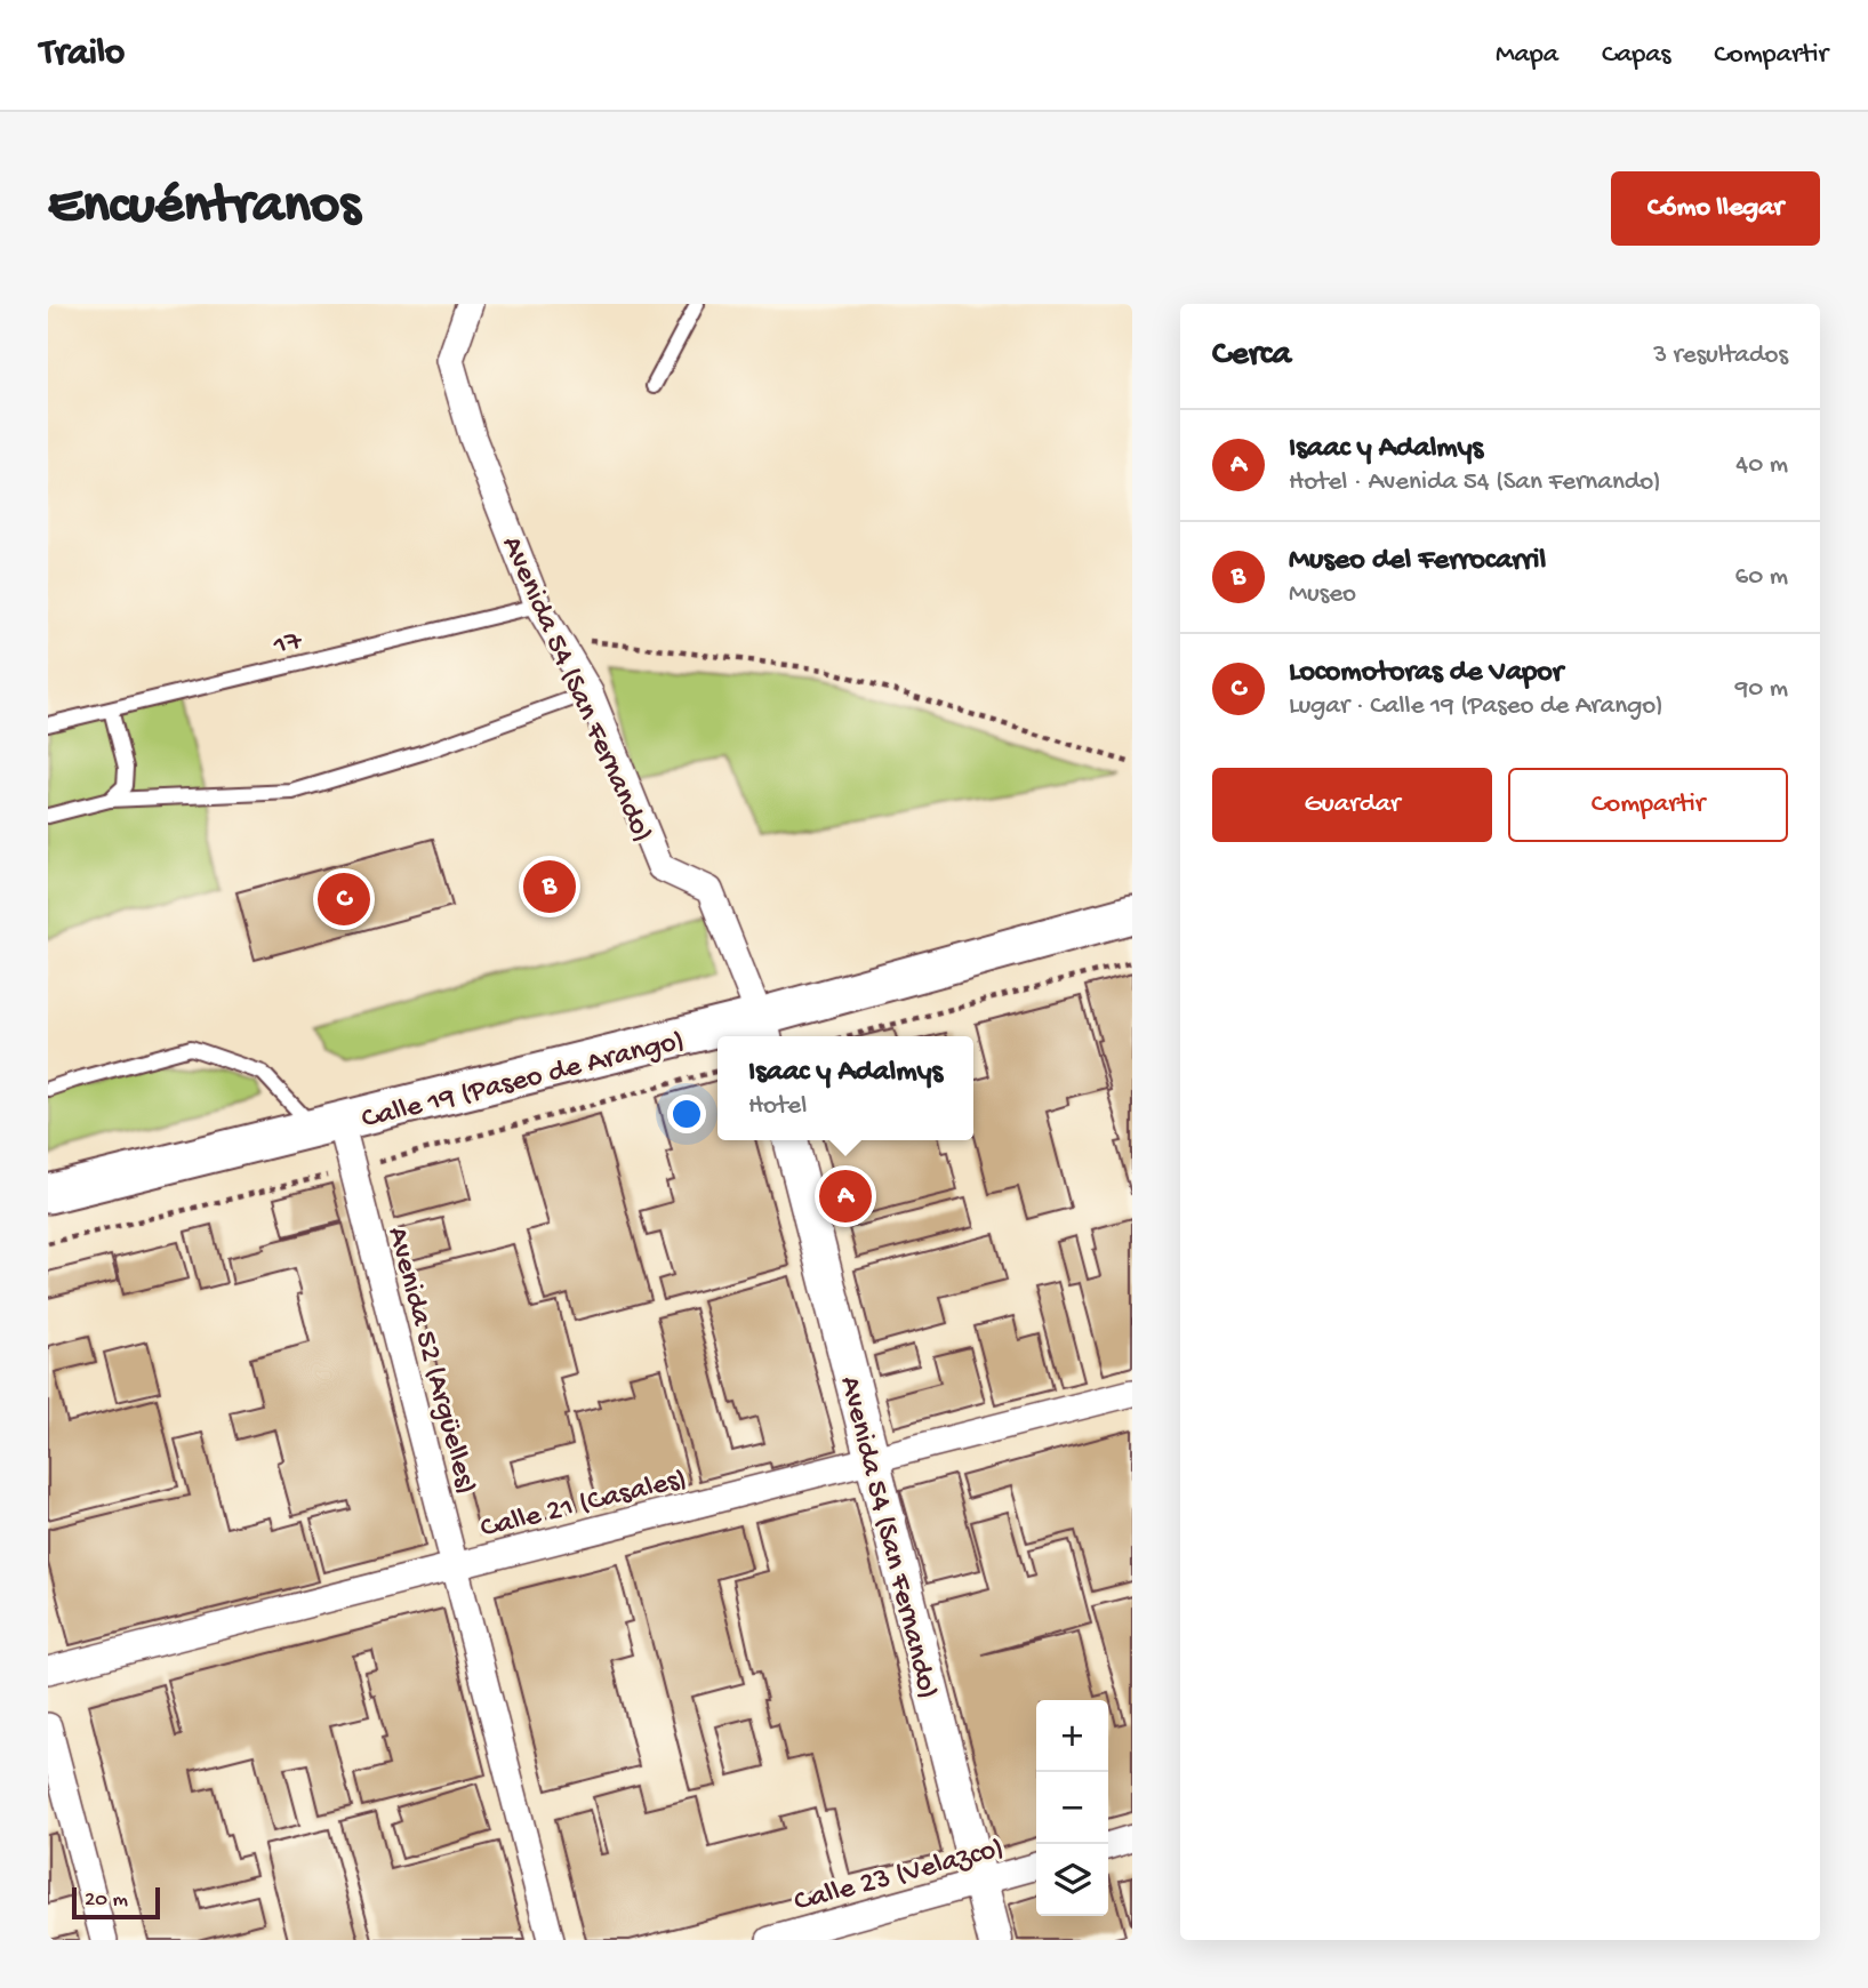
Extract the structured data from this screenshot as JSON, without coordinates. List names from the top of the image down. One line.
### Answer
{"streets":{"main road":["Calle 19 (Paseo de Arango)"],"street":["Avenida 54 (San Fernando)","Avenida 52 (Argüelles)","Calle 21 (Casales)","Calle 23 (Velazco)"],"lane":["17"]},"crossings":[["17","Avenida 54 (San Fernando)"],["Avenida 54 (San Fernando)","Calle 19 (Paseo de Arango)"],["Avenida 54 (San Fernando)","Calle 21 (Casales)"],["Avenida 54 (San Fernando)","Calle 23 (Velazco)"],["Calle 19 (Paseo de Arango)","Avenida 52 (Argüelles)"],["Avenida 52 (Argüelles)","Calle 21 (Casales)"]],"scale_bar":"20 m","page":{"header":"Trailo","nav":["Mapa","Capas","Compartir"],"buttons":["Cómo llegar",["Guardar","Compartir"]],"title":"Encuéntranos","heading":["Cerca","3 resultados"],"list":[{"mark":"A","name":"Isaac y Adalmys","note":"Hotel · Avenida 54 (San Fernando)","value":"40 m"},{"mark":"B","name":"Museo del Ferrocarril","note":"Museo","value":"60 m"},{"mark":"C","name":"Locomotoras de Vapor","note":"Lugar · Calle 19 (Paseo de Arango)","value":"90 m"}],"pins":["B","C","A"],"popup":["Isaac y Adalmys","Hotel"],"map_buttons":["+","−"],"scale":"20 m"}}
